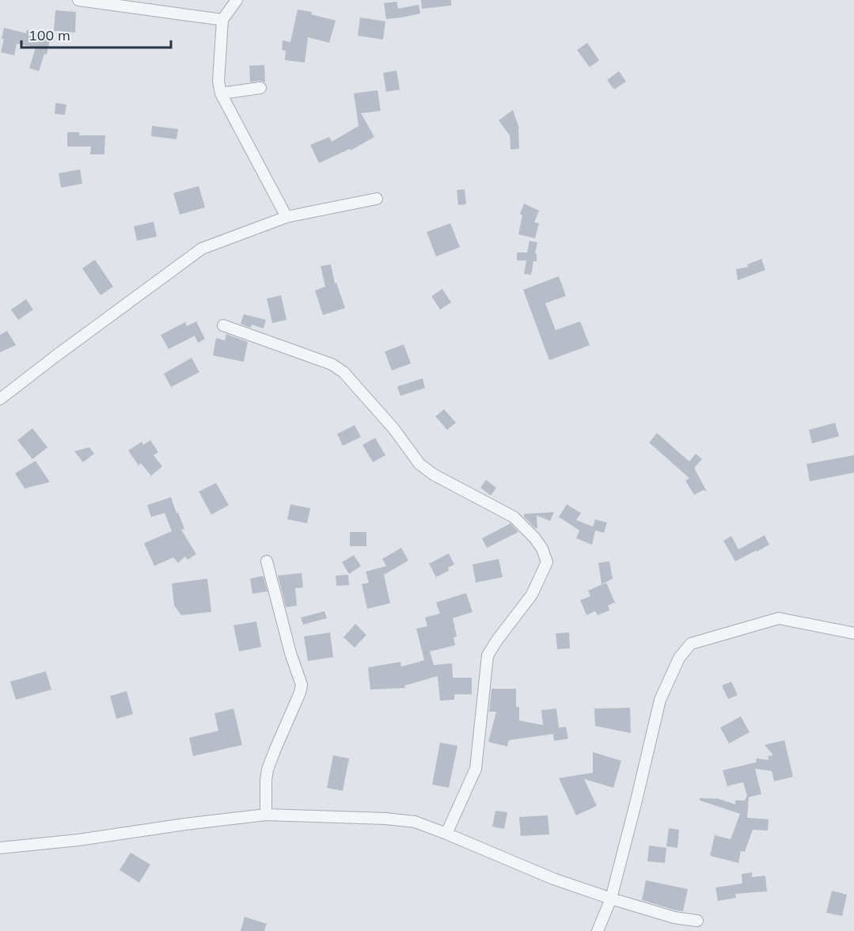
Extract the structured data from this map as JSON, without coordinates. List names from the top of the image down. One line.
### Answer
{"scale_bar":"100 m"}
